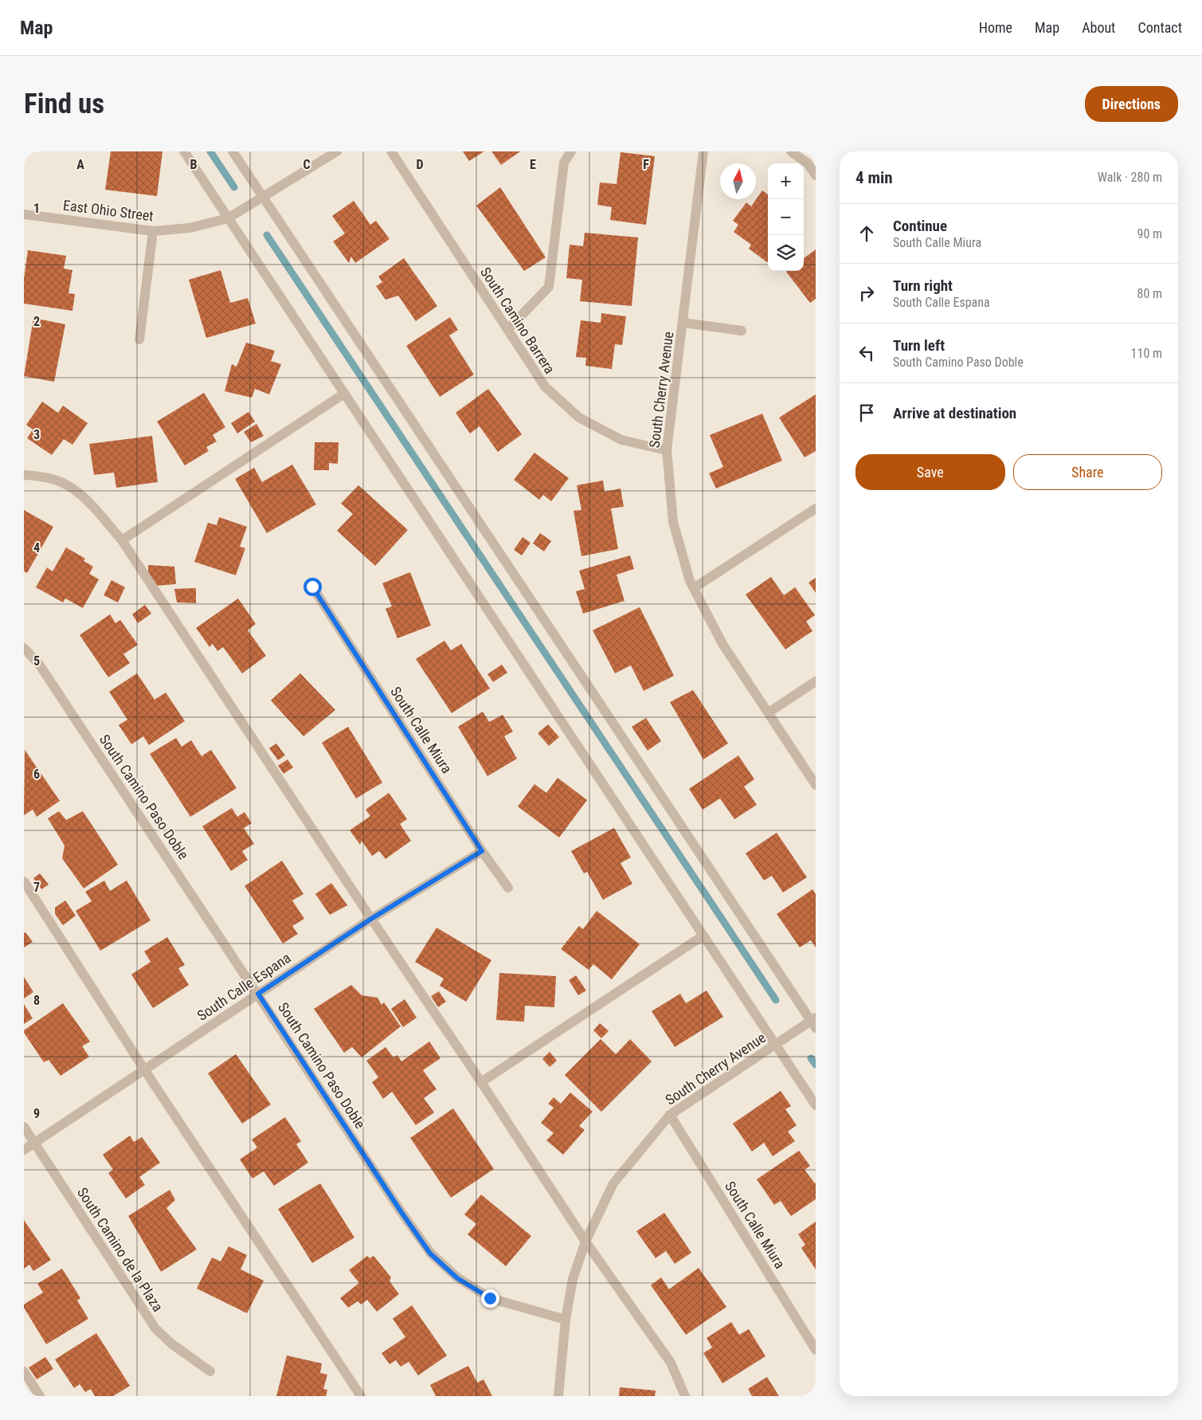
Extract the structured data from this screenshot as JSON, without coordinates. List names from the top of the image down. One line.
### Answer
{"streets":{"street":["East Ohio Street","South Camino Barrera","South Cherry Avenue","South Calle Miura","South Camino Paso Doble","South Calle Espana","South Camino de la Plaza"]},"crossings":[["South Camino Barrera","South Cherry Avenue"],["South Cherry Avenue","South Calle Miura"],["South Cherry Avenue","South Camino Paso Doble"],["South Calle Miura","South Calle Espana"],["South Camino Paso Doble","South Calle Espana"],["South Calle Espana","South Camino de la Plaza"]],"north":"top","page":{"header":"Map","nav":["Home","Map","About","Contact"],"buttons":["Directions",["Save","Share"]],"title":"Find us","heading":["4 min","Walk · 280 m"],"map_buttons":["+","−"],"list":[["Continue","South Calle Miura","90 m"],["Turn right","South Calle Espana","80 m"],["Turn left","South Camino Paso Doble","110 m"],"Arrive at destination"]},"grid":{"columns":["A","B","C","D","E","F"],"rows":["1","2","3","4","5","6","7","8","9"]}}
